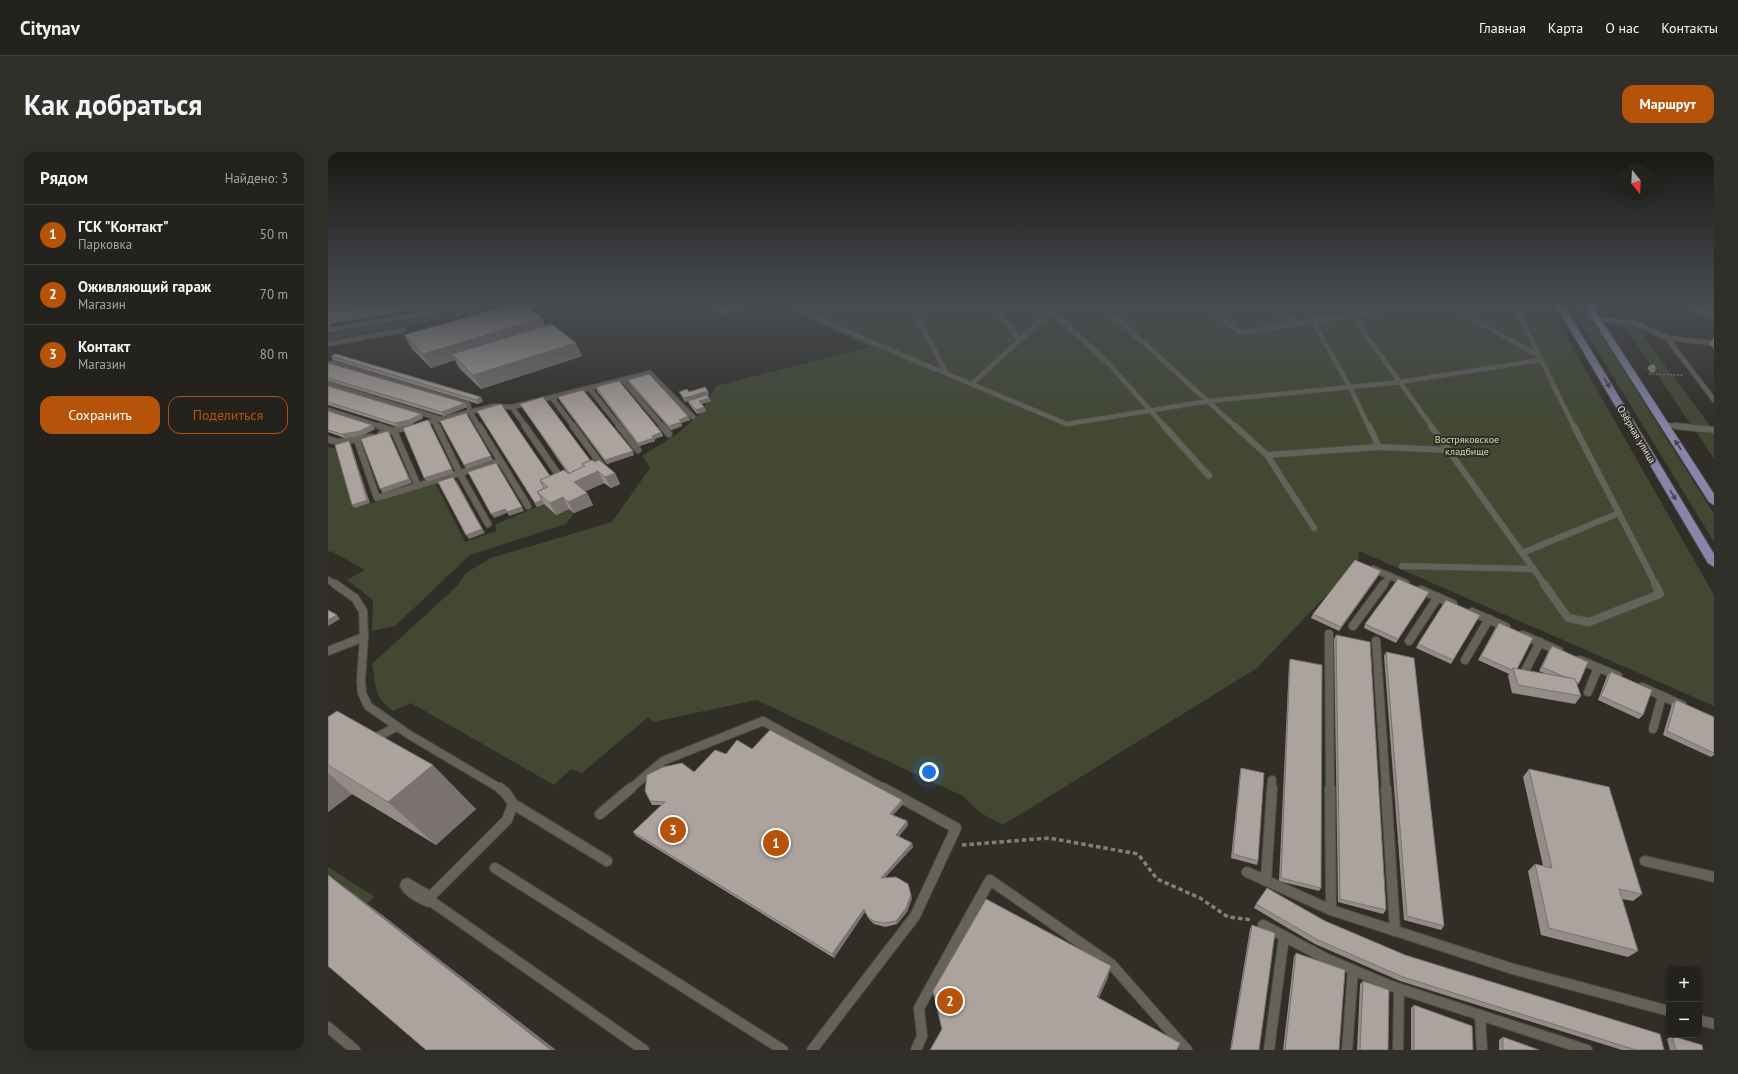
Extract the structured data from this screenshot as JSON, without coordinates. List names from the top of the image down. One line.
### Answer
{"streets":{"main road":["Озёрная улица"]},"parks":["Востряковское кладбище"],"north":"bottom","page":{"header":"Citynav","nav":["Главная","Карта","О нас","Контакты"],"buttons":["Маршрут",["Сохранить","Поделиться"]],"title":"Как добраться","heading":["Рядом","Найдено: 3"],"list":[{"mark":"1","name":"ГСК \"Контакт\"","note":"Парковка","value":"50 m"},{"mark":"2","name":"Оживляющий гараж","note":"Магазин","value":"70 m"},{"mark":"3","name":"Контакт","note":"Магазин","value":"80 m"}],"pins":["3","1","2"],"map_buttons":["+","−"]}}
